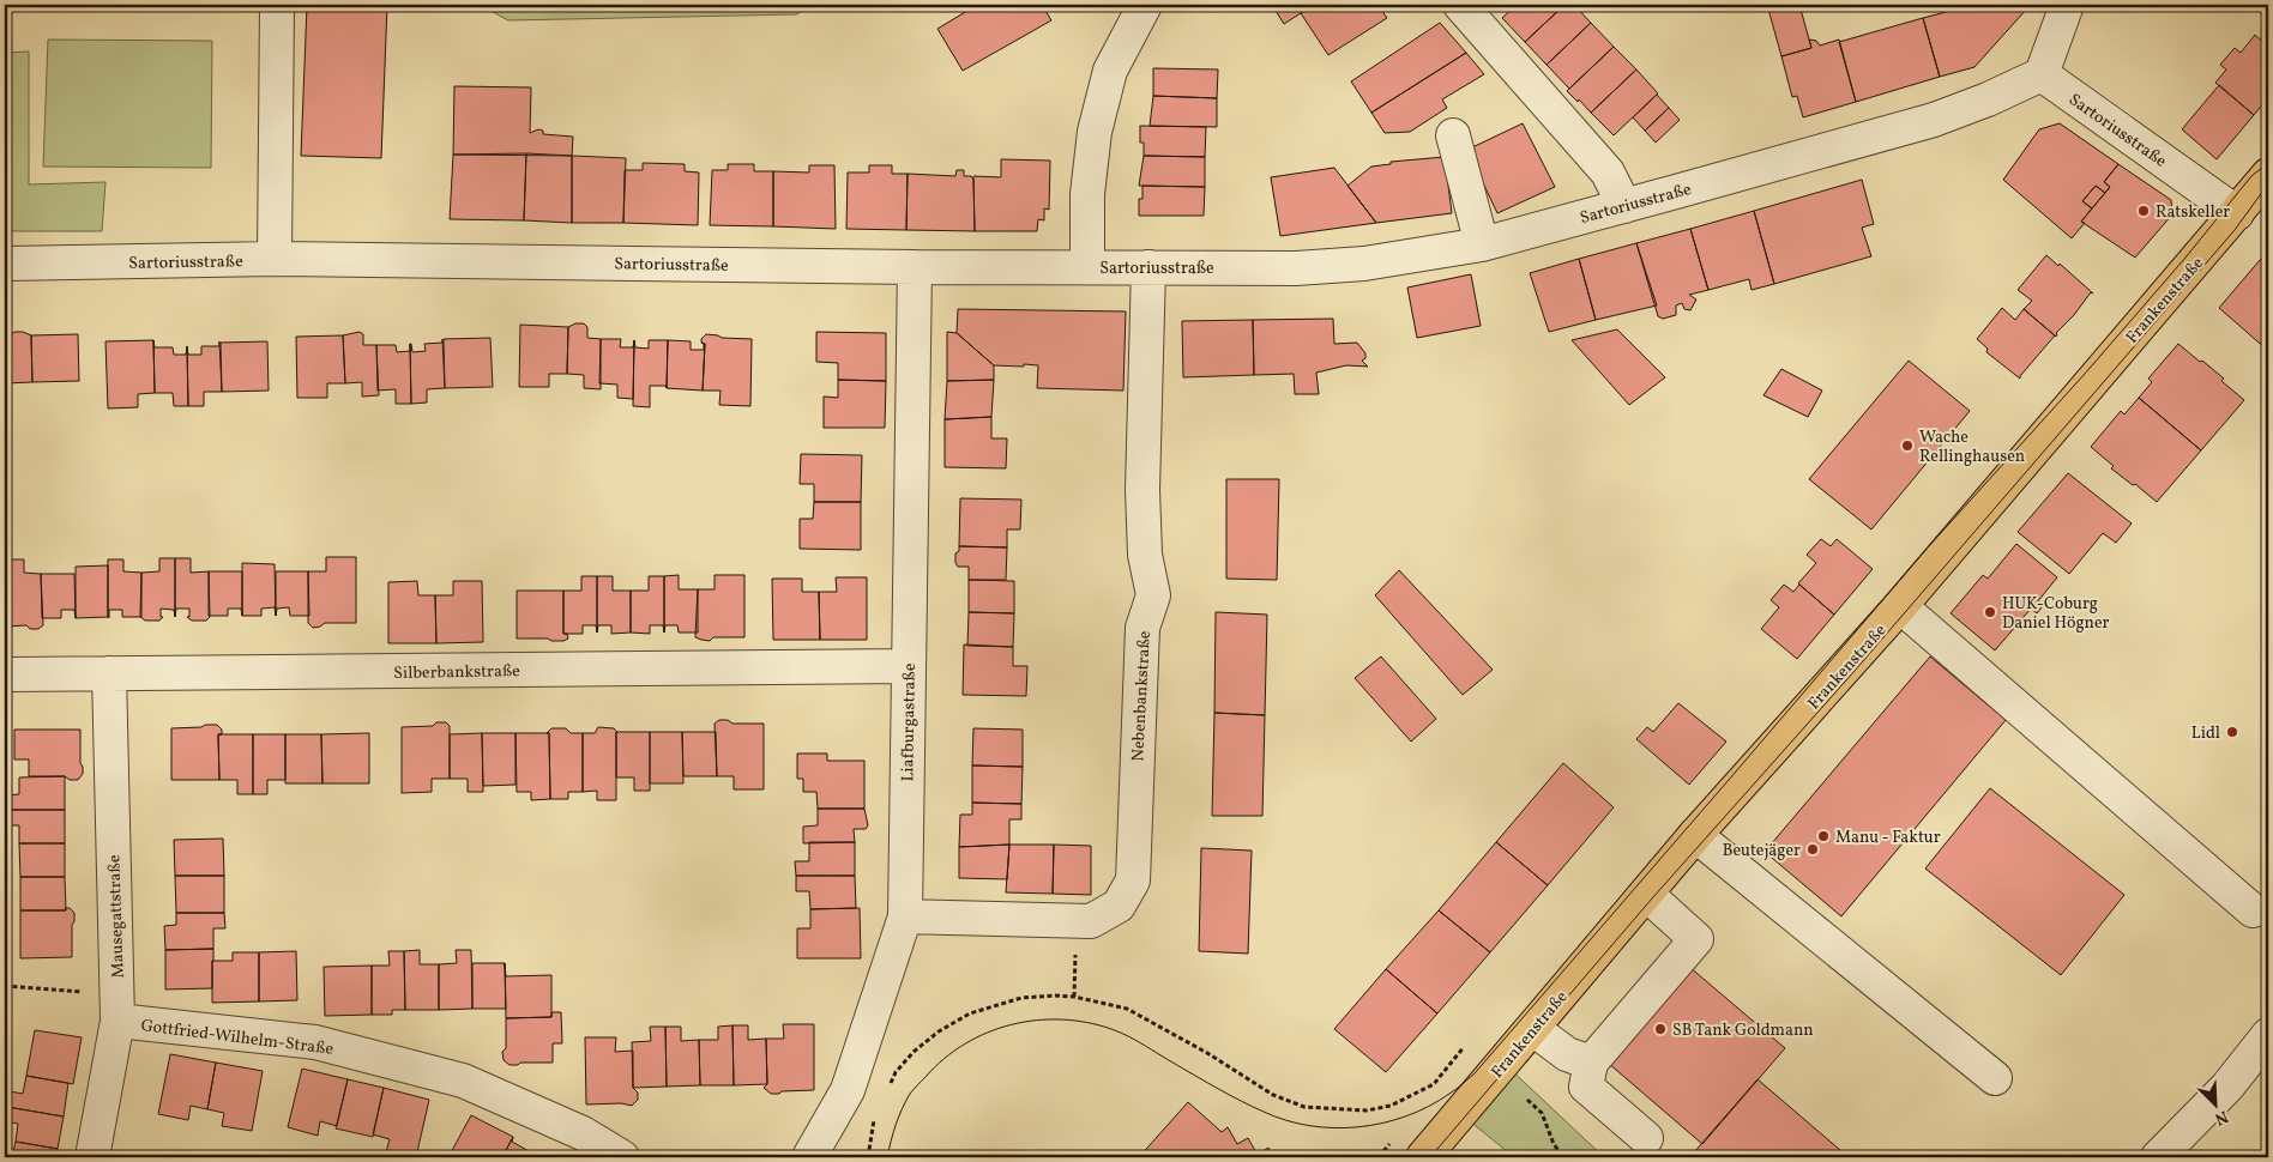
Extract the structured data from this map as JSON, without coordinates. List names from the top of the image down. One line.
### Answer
{"streets":{"main road":["Frankenstraße"],"street":["Sartoriusstraße","Silberbankstraße","Nebenbankstraße","Liafburgastraße","Mausegattstraße","Gottfried-Wilhelm-Straße"]},"crossings":[["Sartoriusstraße","Frankenstraße"],["Sartoriusstraße","Nebenbankstraße"],["Sartoriusstraße","Liafburgastraße"],["Silberbankstraße","Liafburgastraße"],["Silberbankstraße","Mausegattstraße"],["Nebenbankstraße","Liafburgastraße"],["Mausegattstraße","Gottfried-Wilhelm-Straße"]],"places":["Ratskeller","Wache Rellinghausen","HUK-Coburg Daniel Högner","Lidl","Manu - Faktur","Beutejäger","SB Tank Goldmann"],"north":"bottom right"}
